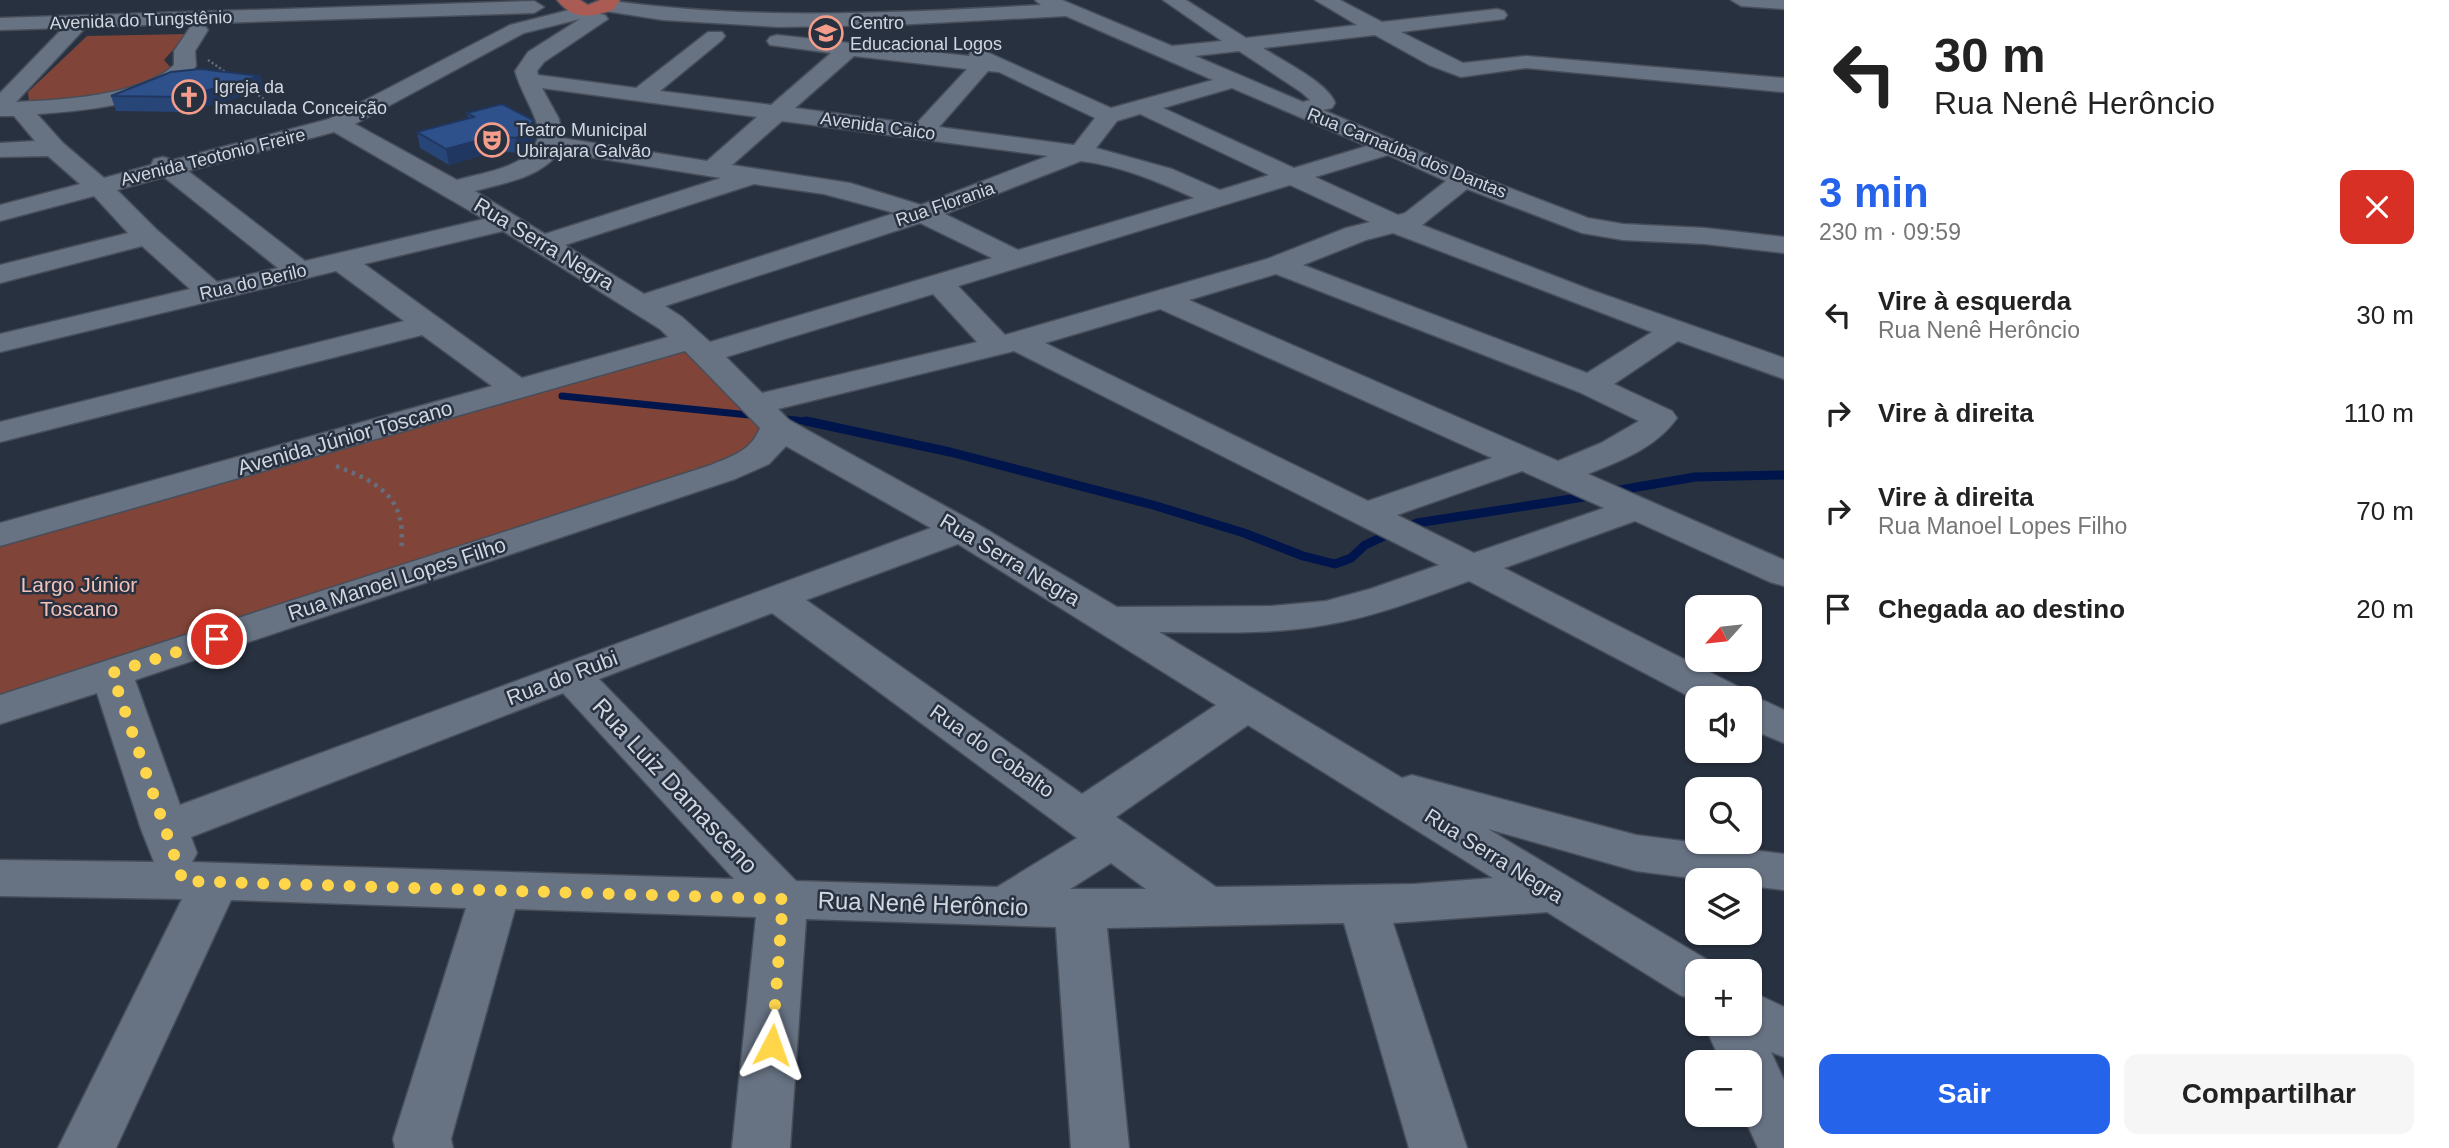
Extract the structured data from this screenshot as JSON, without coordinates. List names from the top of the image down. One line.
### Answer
{"streets":{"street":["Avenida do Tungstênio","Avenida Caico","Rua Carnaúba dos Dantas","Avenida Teotonio Freire","Rua Florania","Rua Serra Negra","Rua do Berilo","Avenida Júnior Toscano","Rua Manoel Lopes Filho","Rua do Rubi","Rua do Cobalto","Rua Luiz Damasceno","Rua Nenê Herôncio"]},"crossings":[["Avenida do Tungstênio","Avenida Teotonio Freire"],["Avenida Caico","Rua Florania"],["Avenida Caico","Avenida Júnior Toscano"],["Rua Carnaúba dos Dantas","Avenida Júnior Toscano"],["Avenida Teotonio Freire","Rua Serra Negra"],["Rua Florania","Rua Serra Negra"],["Rua Serra Negra","Rua do Berilo"],["Rua Serra Negra","Avenida Júnior Toscano"],["Rua Serra Negra","Rua Manoel Lopes Filho"],["Rua Serra Negra","Rua do Rubi"],["Rua Serra Negra","Rua Nenê Herôncio"],["Rua do Rubi","Rua do Cobalto"],["Rua do Rubi","Rua Luiz Damasceno"],["Rua do Cobalto","Rua Nenê Herôncio"],["Rua Luiz Damasceno","Rua Nenê Herôncio"]],"parks":["Largo Júnior Toscano"],"places":{"school or university":["Centro Educacional Logos"],"church":["Igreja da Imaculada Conceição"],"theatre":["Teatro Municipal Ubirajara Galvão"]},"north":"bottom left","page":{"turn":["30 m","Rua Nenê Herôncio"],"heading":["3 min","230 m · 09:59"],"list":[{"name":"Vire à esquerda","note":"Rua Nenê Herôncio","value":"30 m"},{"name":"Vire à direita","value":"110 m"},{"name":"Vire à direita","note":"Rua Manoel Lopes Filho","value":"70 m"},{"name":"Chegada ao destino","value":"20 m"}],"map_buttons":["+","−"],"buttons":["Sair","Compartilhar"]}}
